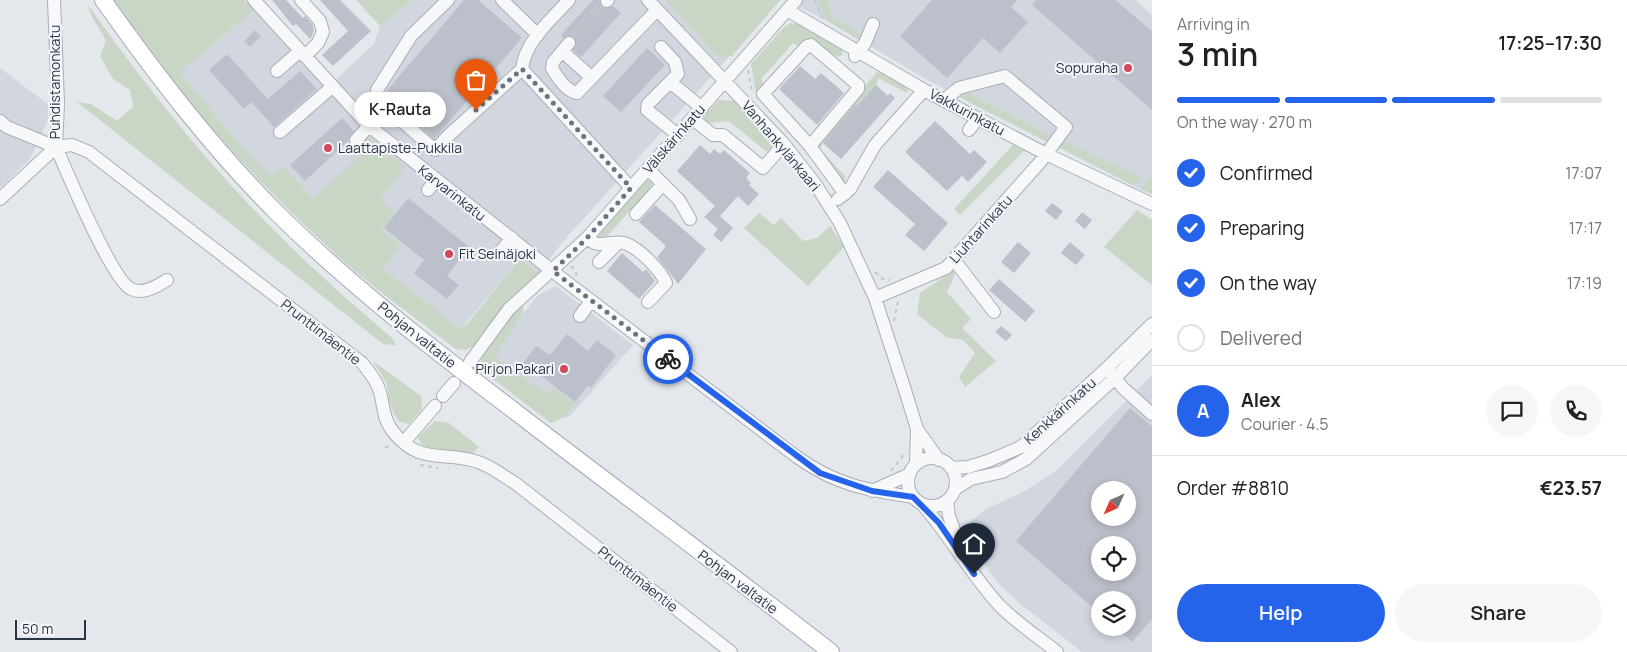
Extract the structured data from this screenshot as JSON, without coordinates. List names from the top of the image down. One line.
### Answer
{"streets":{"main road":["Pohjan valtatie"],"street":["Puhdistamonkatu","Vakkurinkatu","Välskärinkatu","Vanhankylänkaari","Karvarinkatu","Liuhtarinkatu","Prunttimäentie","Kenkkärinkatu"]},"crossings":[["Puhdistamonkatu","Prunttimäentie"],["Vakkurinkatu","Välskärinkatu"],["Vakkurinkatu","Liuhtarinkatu"],["Välskärinkatu","Vanhankylänkaari"],["Välskärinkatu","Karvarinkatu"],["Vanhankylänkaari","Karvarinkatu"],["Vanhankylänkaari","Liuhtarinkatu"],["Vanhankylänkaari","Kenkkärinkatu"],["Karvarinkatu","Kenkkärinkatu"]],"places":["Sopuraha","K-Rauta","Laattapiste-Pukkila","Fit Seinäjoki","Pirjon Pakari"],"scale_bar":"50 m","north":"bottom left","page":{"heading":["3 min","Arriving in","17:25–17:30"],"panel":["Alex","Courier · 4.5","Order #8810","€23.57"],"bar":"On the way · 270 m","bubble":"K-Rauta","list":[["Confirmed","17:07"],["Preparing","17:17"],["On the way","17:19"],"Delivered"],"round":"A","buttons":["Help","Share"],"scale":"50 m"}}
